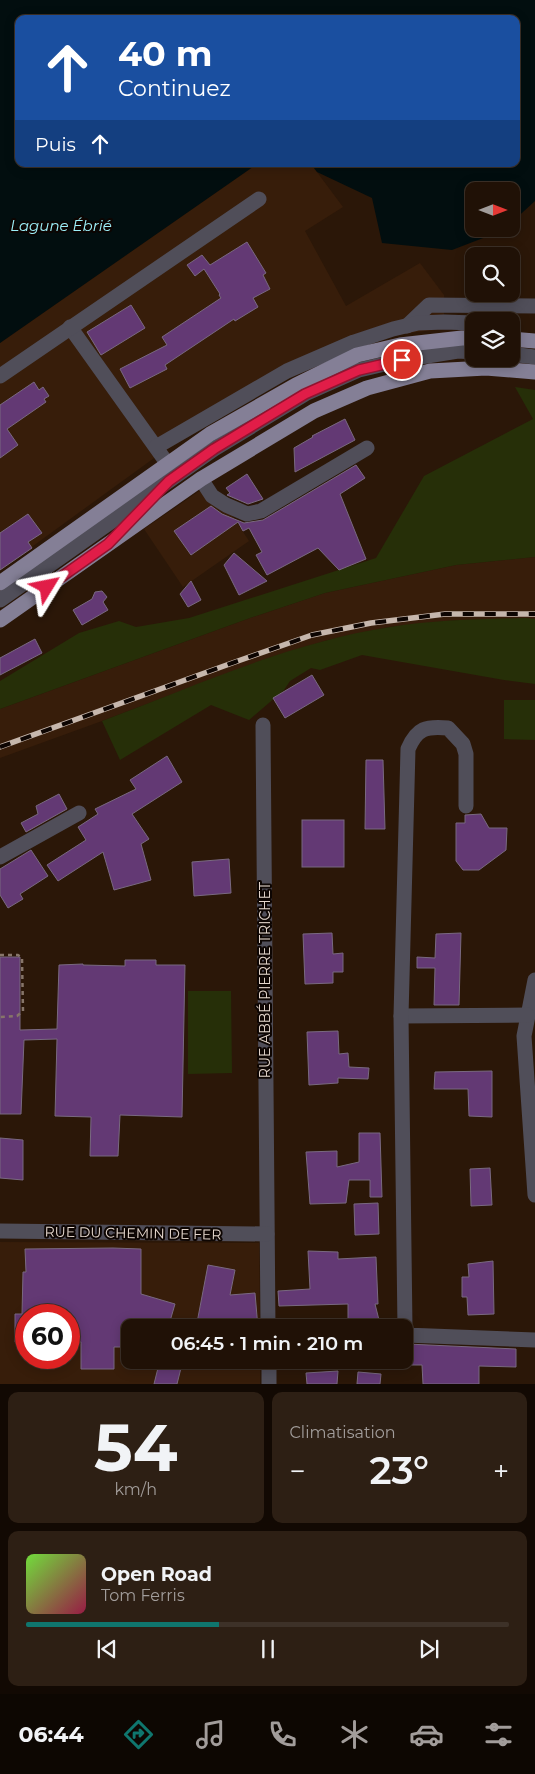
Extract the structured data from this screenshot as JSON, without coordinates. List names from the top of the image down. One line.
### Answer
{"streets":{"street":["RUE ABBÉ PIERRE TRICHET","RUE DU CHEMIN DE FER"]},"crossings":[["RUE ABBÉ PIERRE TRICHET","RUE DU CHEMIN DE FER"]],"water":["Lagune Ébrié"],"north":"right","page":{"turn":["40 m","Continuez"],"then":"Puis","limit":"60","trip":"06:45 · 1 min · 210 m","tile":[["54","km/h"],"Climatisation"],"heat":["−","23°","+"],"song":["Open Road","Tom Ferris"],"tabs":"06:44"}}
